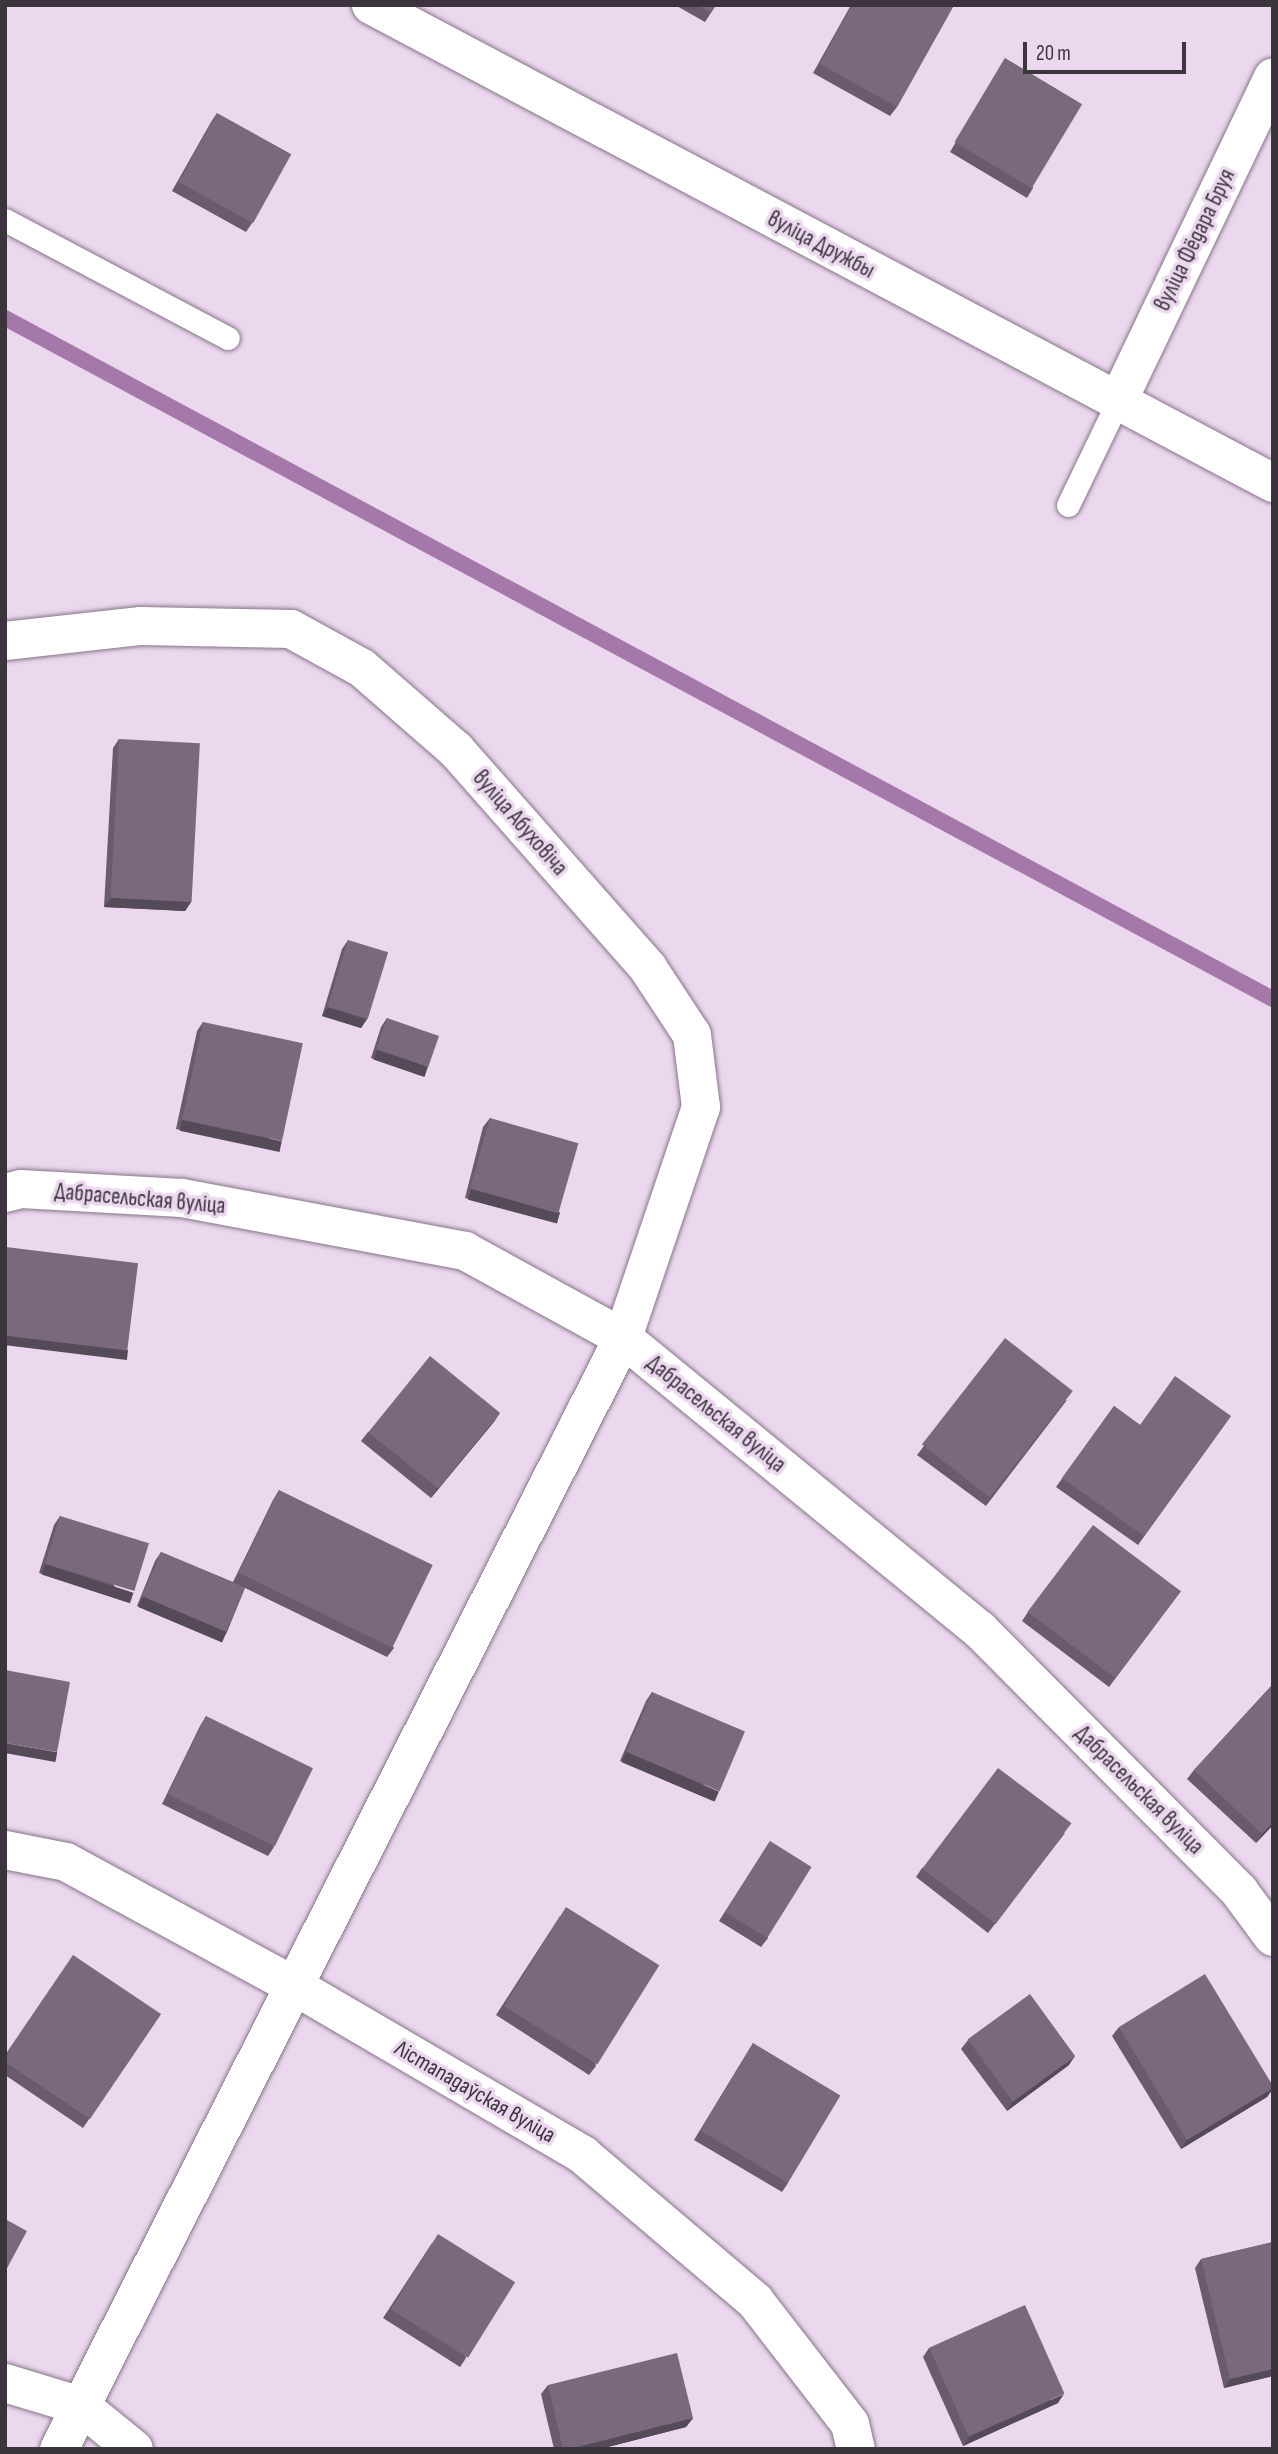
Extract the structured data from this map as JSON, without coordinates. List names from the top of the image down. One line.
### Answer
{"streets":{"street":["вуліца Фёдара Бруя","вуліца Дружбы","вуліца Абуховіча","Дабрасельская вуліца","Лістападаўская вуліца"]},"crossings":[["вуліца Фёдара Бруя","вуліца Дружбы"],["вуліца Абуховіча","Дабрасельская вуліца"],["вуліца Абуховіча","Лістападаўская вуліца"]],"scale_bar":"20 m"}
